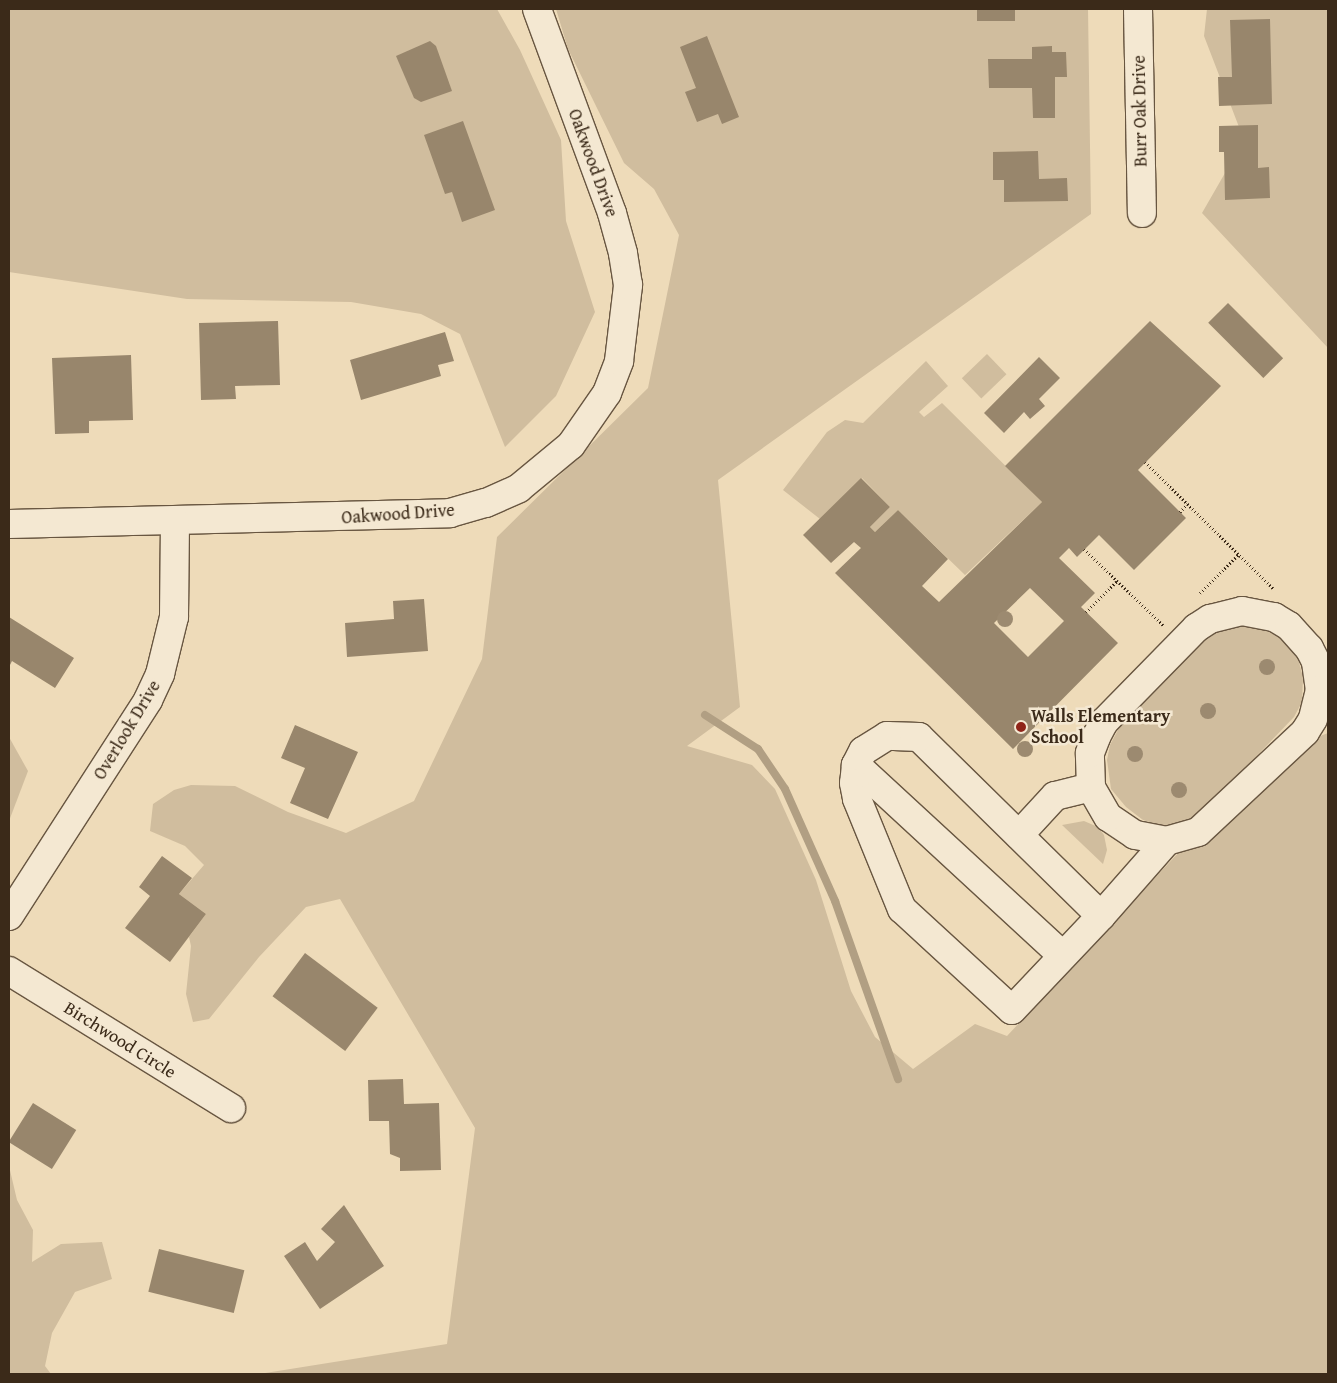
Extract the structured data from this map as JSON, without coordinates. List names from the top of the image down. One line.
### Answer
{"streets":{"street":["Burr Oak Drive","Oakwood Drive","Overlook Drive","Birchwood Circle"]},"crossings":[["Oakwood Drive","Overlook Drive"]],"places":["Walls Elementary School"]}
